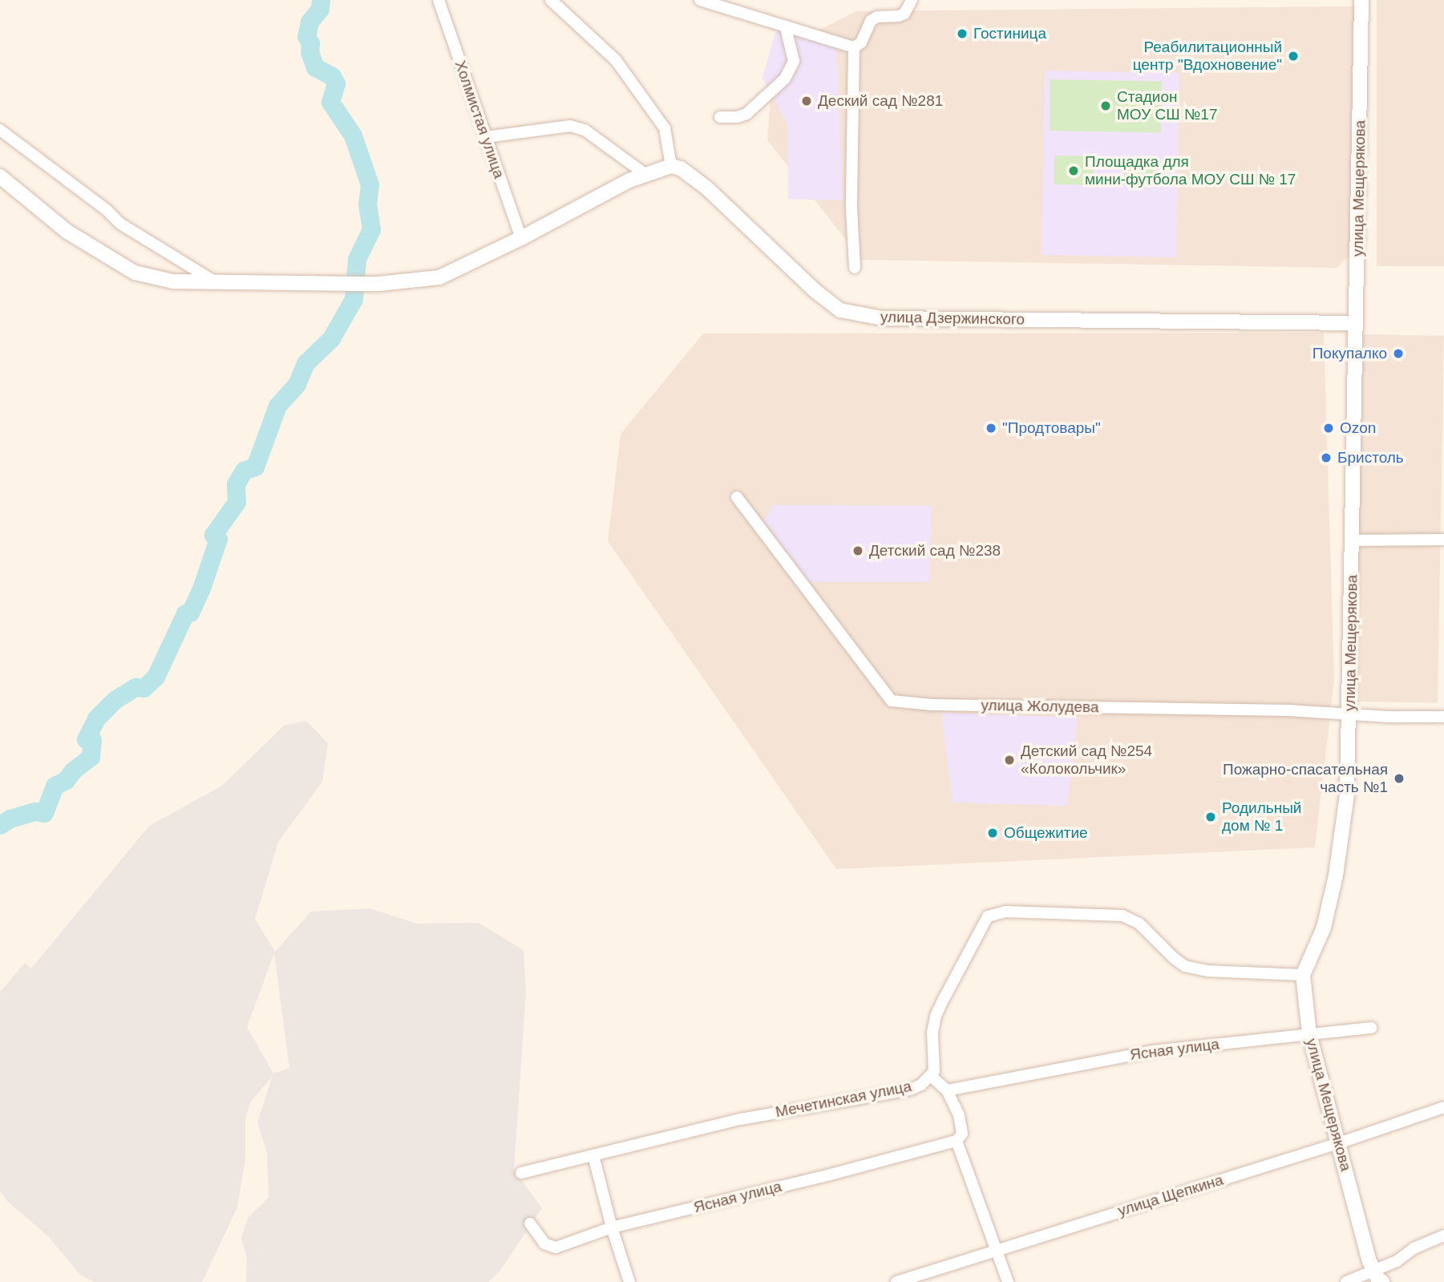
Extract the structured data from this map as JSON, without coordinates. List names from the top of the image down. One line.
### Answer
{"streets":{"street":["Холмистая улица","улица Мещерякова","улица Дзержинского","улица Жолудева","Ясная улица","Мечетинская улица","улица Щепкина"]},"crossings":[["улица Мещерякова","улица Дзержинского"],["улица Мещерякова","улица Жолудева"],["улица Мещерякова","Ясная улица"],["улица Мещерякова","Мечетинская улица"],["улица Мещерякова","улица Щепкина"]],"places":["Гостиница","Реабилитационный центр \"Вдохновение\"","Деский сад №281","Стадион МОУ СШ №17","Площадка для мини-футбола МОУ СШ № 17","Покупалко","\"Продтовары\"","Ozon","Бристоль","Детский сад №238","Детский сад №254 «Колокольчик»","Пожарно-спасательная часть №1","Родильный дом № 1","Общежитие"]}
